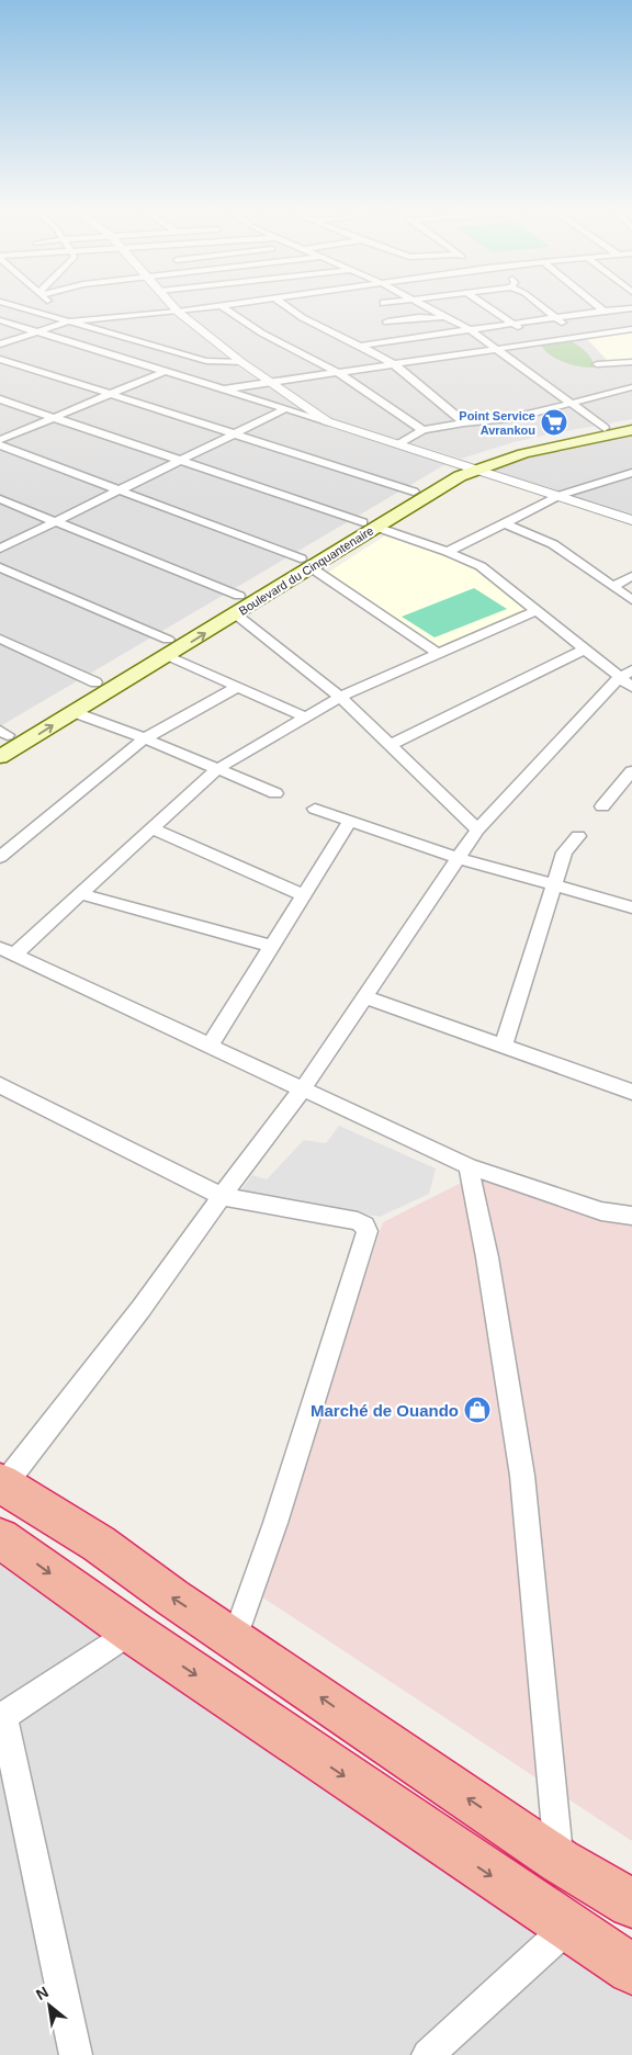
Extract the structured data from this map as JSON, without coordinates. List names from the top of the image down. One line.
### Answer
{"streets":{"main road":["Boulevard du Cinquantenaire"]},"places":{"supermarket":["Point Service Avrankou"],"shop":["Marché de Ouando"]},"north":"top left"}
